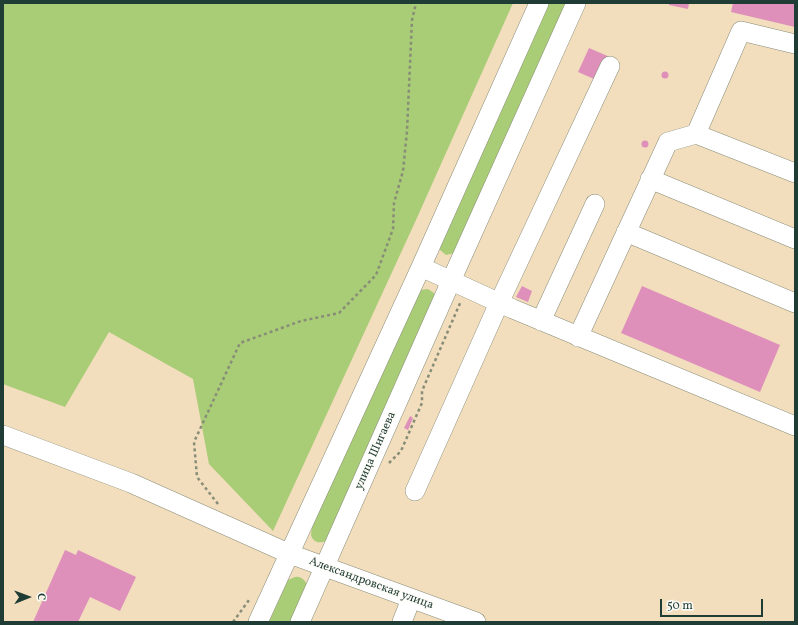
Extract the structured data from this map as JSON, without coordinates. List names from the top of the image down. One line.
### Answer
{"streets":{"street":["улица Шигаева","Александровская улица"]},"crossings":[["улица Шигаева","Александровская улица"]],"scale_bar":"50 m","north":"right"}
